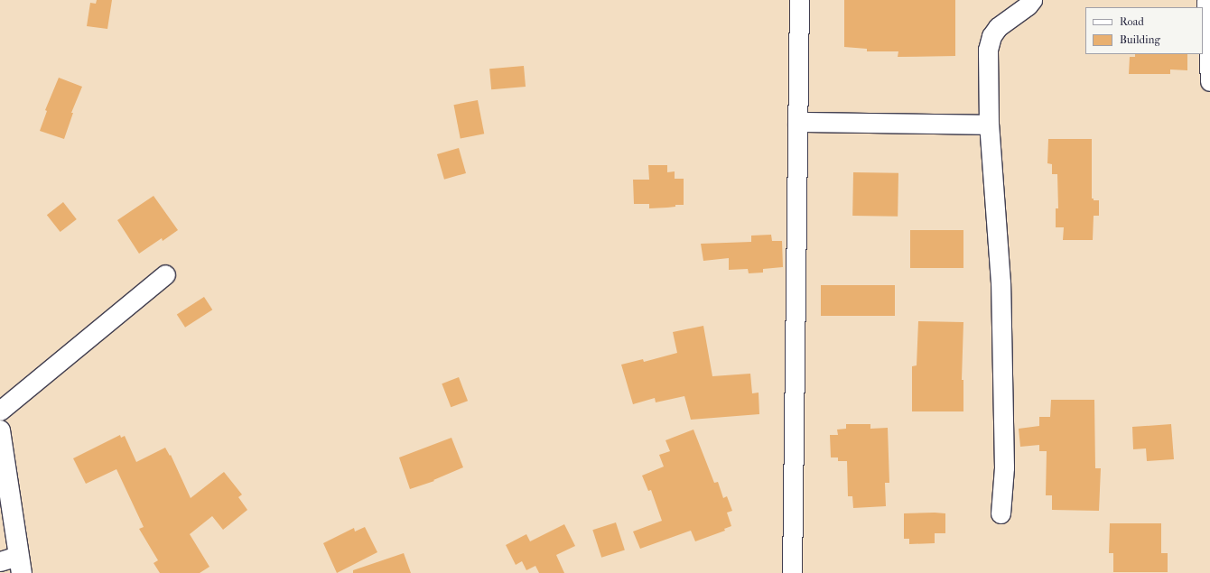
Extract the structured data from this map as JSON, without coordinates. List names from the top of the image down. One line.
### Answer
{"legend":["Road","Building"]}
